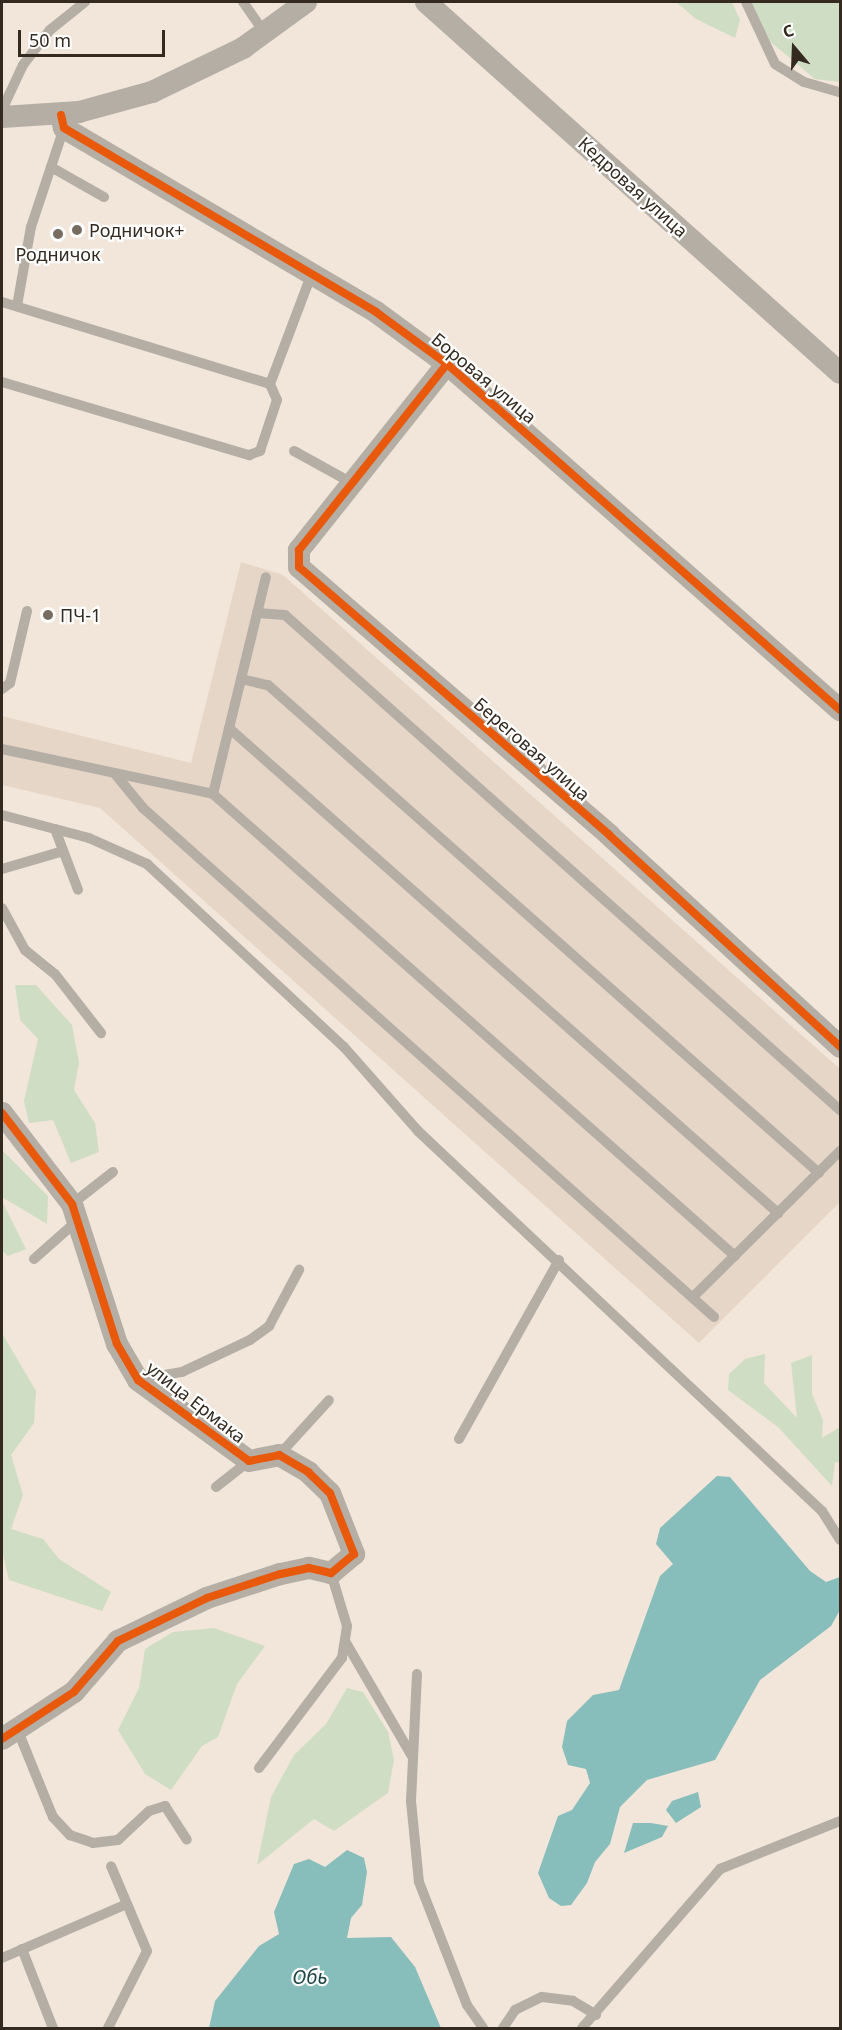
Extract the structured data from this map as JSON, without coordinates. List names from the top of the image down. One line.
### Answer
{"streets":{"street":["Кедровая улица","Боровая улица","Береговая улица","улица Ермака"]},"crossings":[["Боровая улица","Береговая улица"]],"water":["Обь"],"places":["Родничок+","Родничок","ПЧ-1"],"scale_bar":"50 m","north":"top"}
